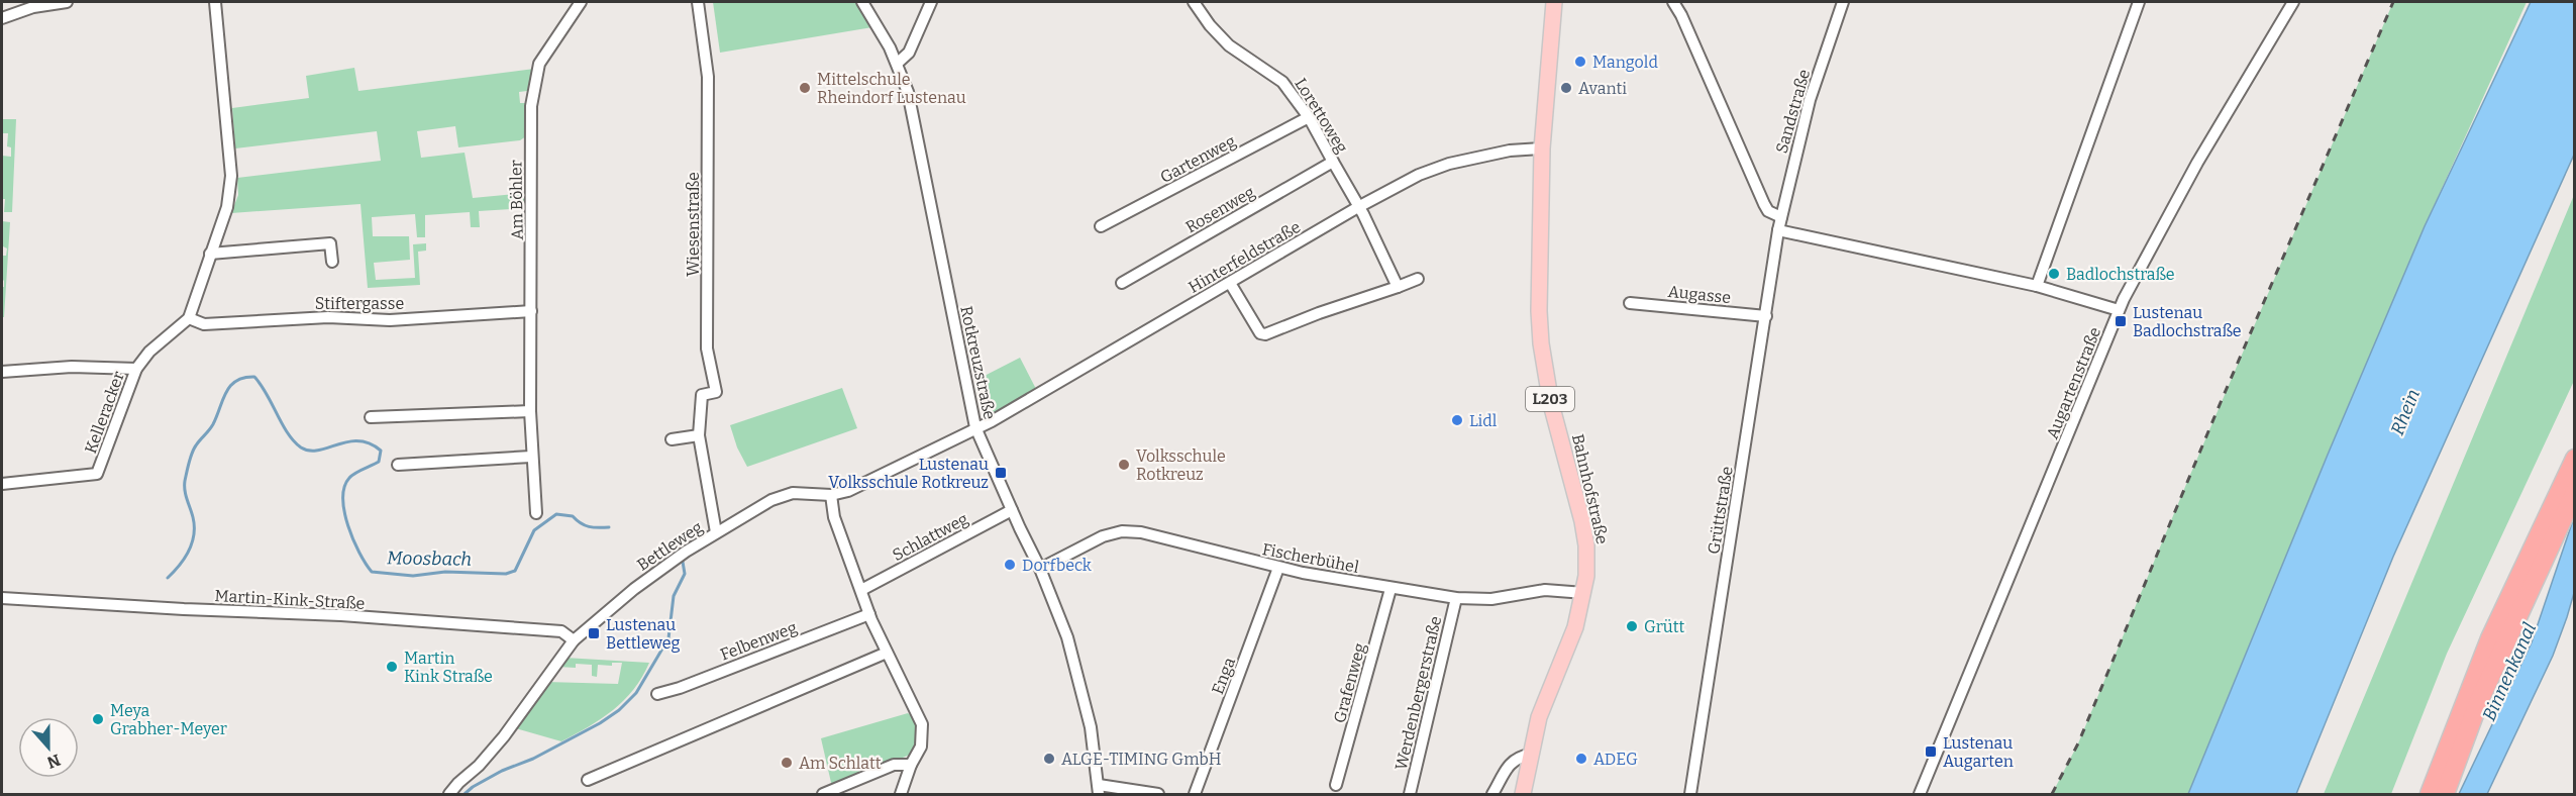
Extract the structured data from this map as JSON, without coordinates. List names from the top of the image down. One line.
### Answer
{"streets":{"main road":["L203","Bahnhofstraße"],"street":["Sandstraße","Lorettoweg","Gartenweg","Am Böhler","Rosenweg","Wiesenstraße","Hinterfeldstraße","Augasse","Stiftergasse","Rotkreuzstraße","Augartenstraße","Kelleracker","Grüttstraße","Schlattweg","Bettleweg","Fischerbühel","Martin-Kink-Straße","Felbenweg","Enga","Grafenweg","Werdenbergerstraße"]},"crossings":[["Sandstraße","Grüttstraße"],["Lorettoweg","Gartenweg"],["Lorettoweg","Rosenweg"],["Lorettoweg","Hinterfeldstraße"],["Am Böhler","Stiftergasse"],["Wiesenstraße","Bettleweg"],["Hinterfeldstraße","Rotkreuzstraße"],["Hinterfeldstraße","Bahnhofstraße"],["Hinterfeldstraße","Bettleweg"],["Augasse","Grüttstraße"],["Stiftergasse","Kelleracker"],["Rotkreuzstraße","Schlattweg"],["Rotkreuzstraße","Bettleweg"],["Rotkreuzstraße","Fischerbühel"],["Bahnhofstraße","Fischerbühel"],["Bettleweg","Martin-Kink-Straße"],["Fischerbühel","Enga"],["Fischerbühel","Grafenweg"],["Fischerbühel","Werdenbergerstraße"]],"water":["Rhein","Moosbach","Binnenkanal"],"places":{"other":["Mangold","Mittelschule Rheindorf Lustenau","Avanti","Badlochstraße","Lidl","Volksschule Rotkreuz","Dorfbeck","Grütt","Martin Kink Straße","Meya Grabher-Meyer","ALGE-TIMING GmbH","ADEG","Am Schlatt"],"transit":["Lustenau Badlochstraße","Lustenau Volksschule Rotkreuz","Lustenau Bettleweg","Lustenau Augarten"]},"north":"bottom"}
